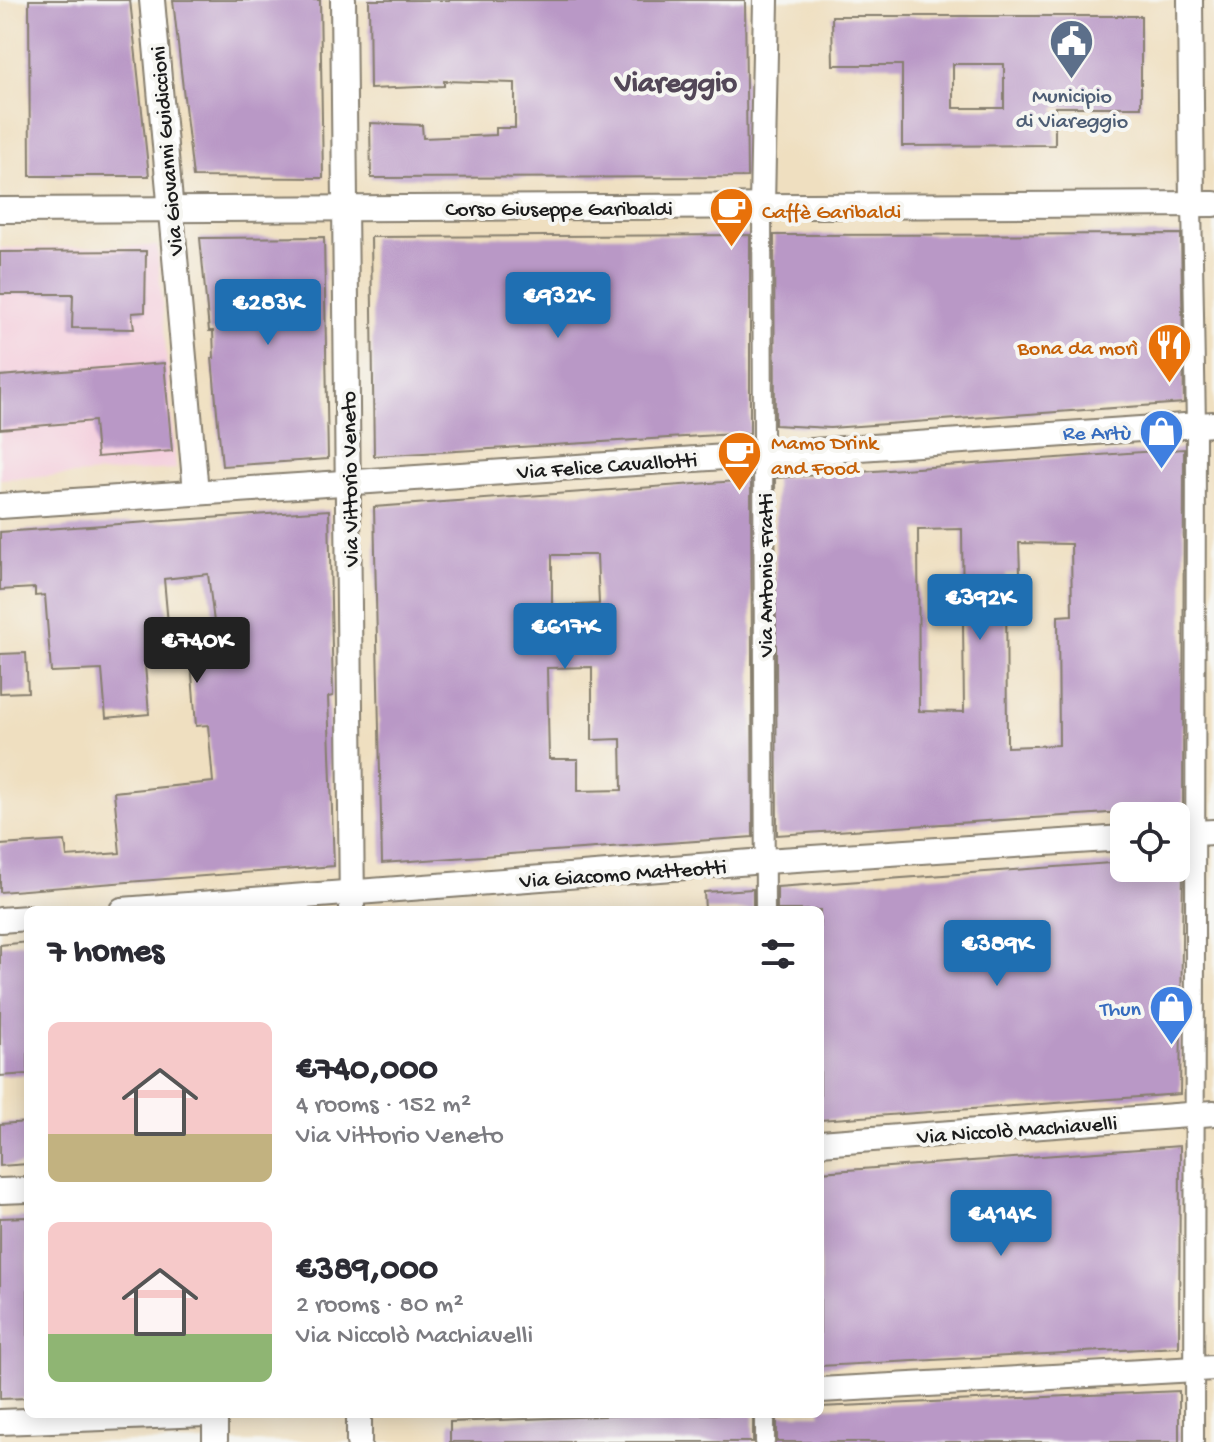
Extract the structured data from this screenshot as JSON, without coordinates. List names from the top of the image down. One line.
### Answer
{"streets":{"street":["Via Giovanni Guidiccioni","Corso Giuseppe Garibaldi","Via Felice Cavallotti","Via Vittorio Veneto","Via Antonio Fratti","Via Giacomo Matteotti","Via Niccolò Machiavelli"]},"crossings":[["Via Giovanni Guidiccioni","Corso Giuseppe Garibaldi"],["Via Giovanni Guidiccioni","Via Felice Cavallotti"],["Corso Giuseppe Garibaldi","Via Vittorio Veneto"],["Corso Giuseppe Garibaldi","Via Antonio Fratti"],["Via Felice Cavallotti","Via Vittorio Veneto"],["Via Felice Cavallotti","Via Antonio Fratti"],["Via Vittorio Veneto","Via Giacomo Matteotti"],["Via Antonio Fratti","Via Giacomo Matteotti"]],"districts":["Viareggio"],"places":{"public building":["Municipio di Viareggio"],"cafe":["Caffè Garibaldi","Mamo Drink and Food"],"restaurant":["Bona da morì"],"shop":["Re Artù","Thun"]},"page":{"price":["€932K","€283K","€392K","€617K","€740K","€389K","€414K"],"heading":"7 homes","list":[{"name":"€740,000","note":"4 rooms · 152 m² · Via Vittorio Veneto"},{"name":"€389,000","note":"2 rooms · 80 m² · Via Niccolò Machiavelli"}]}}
